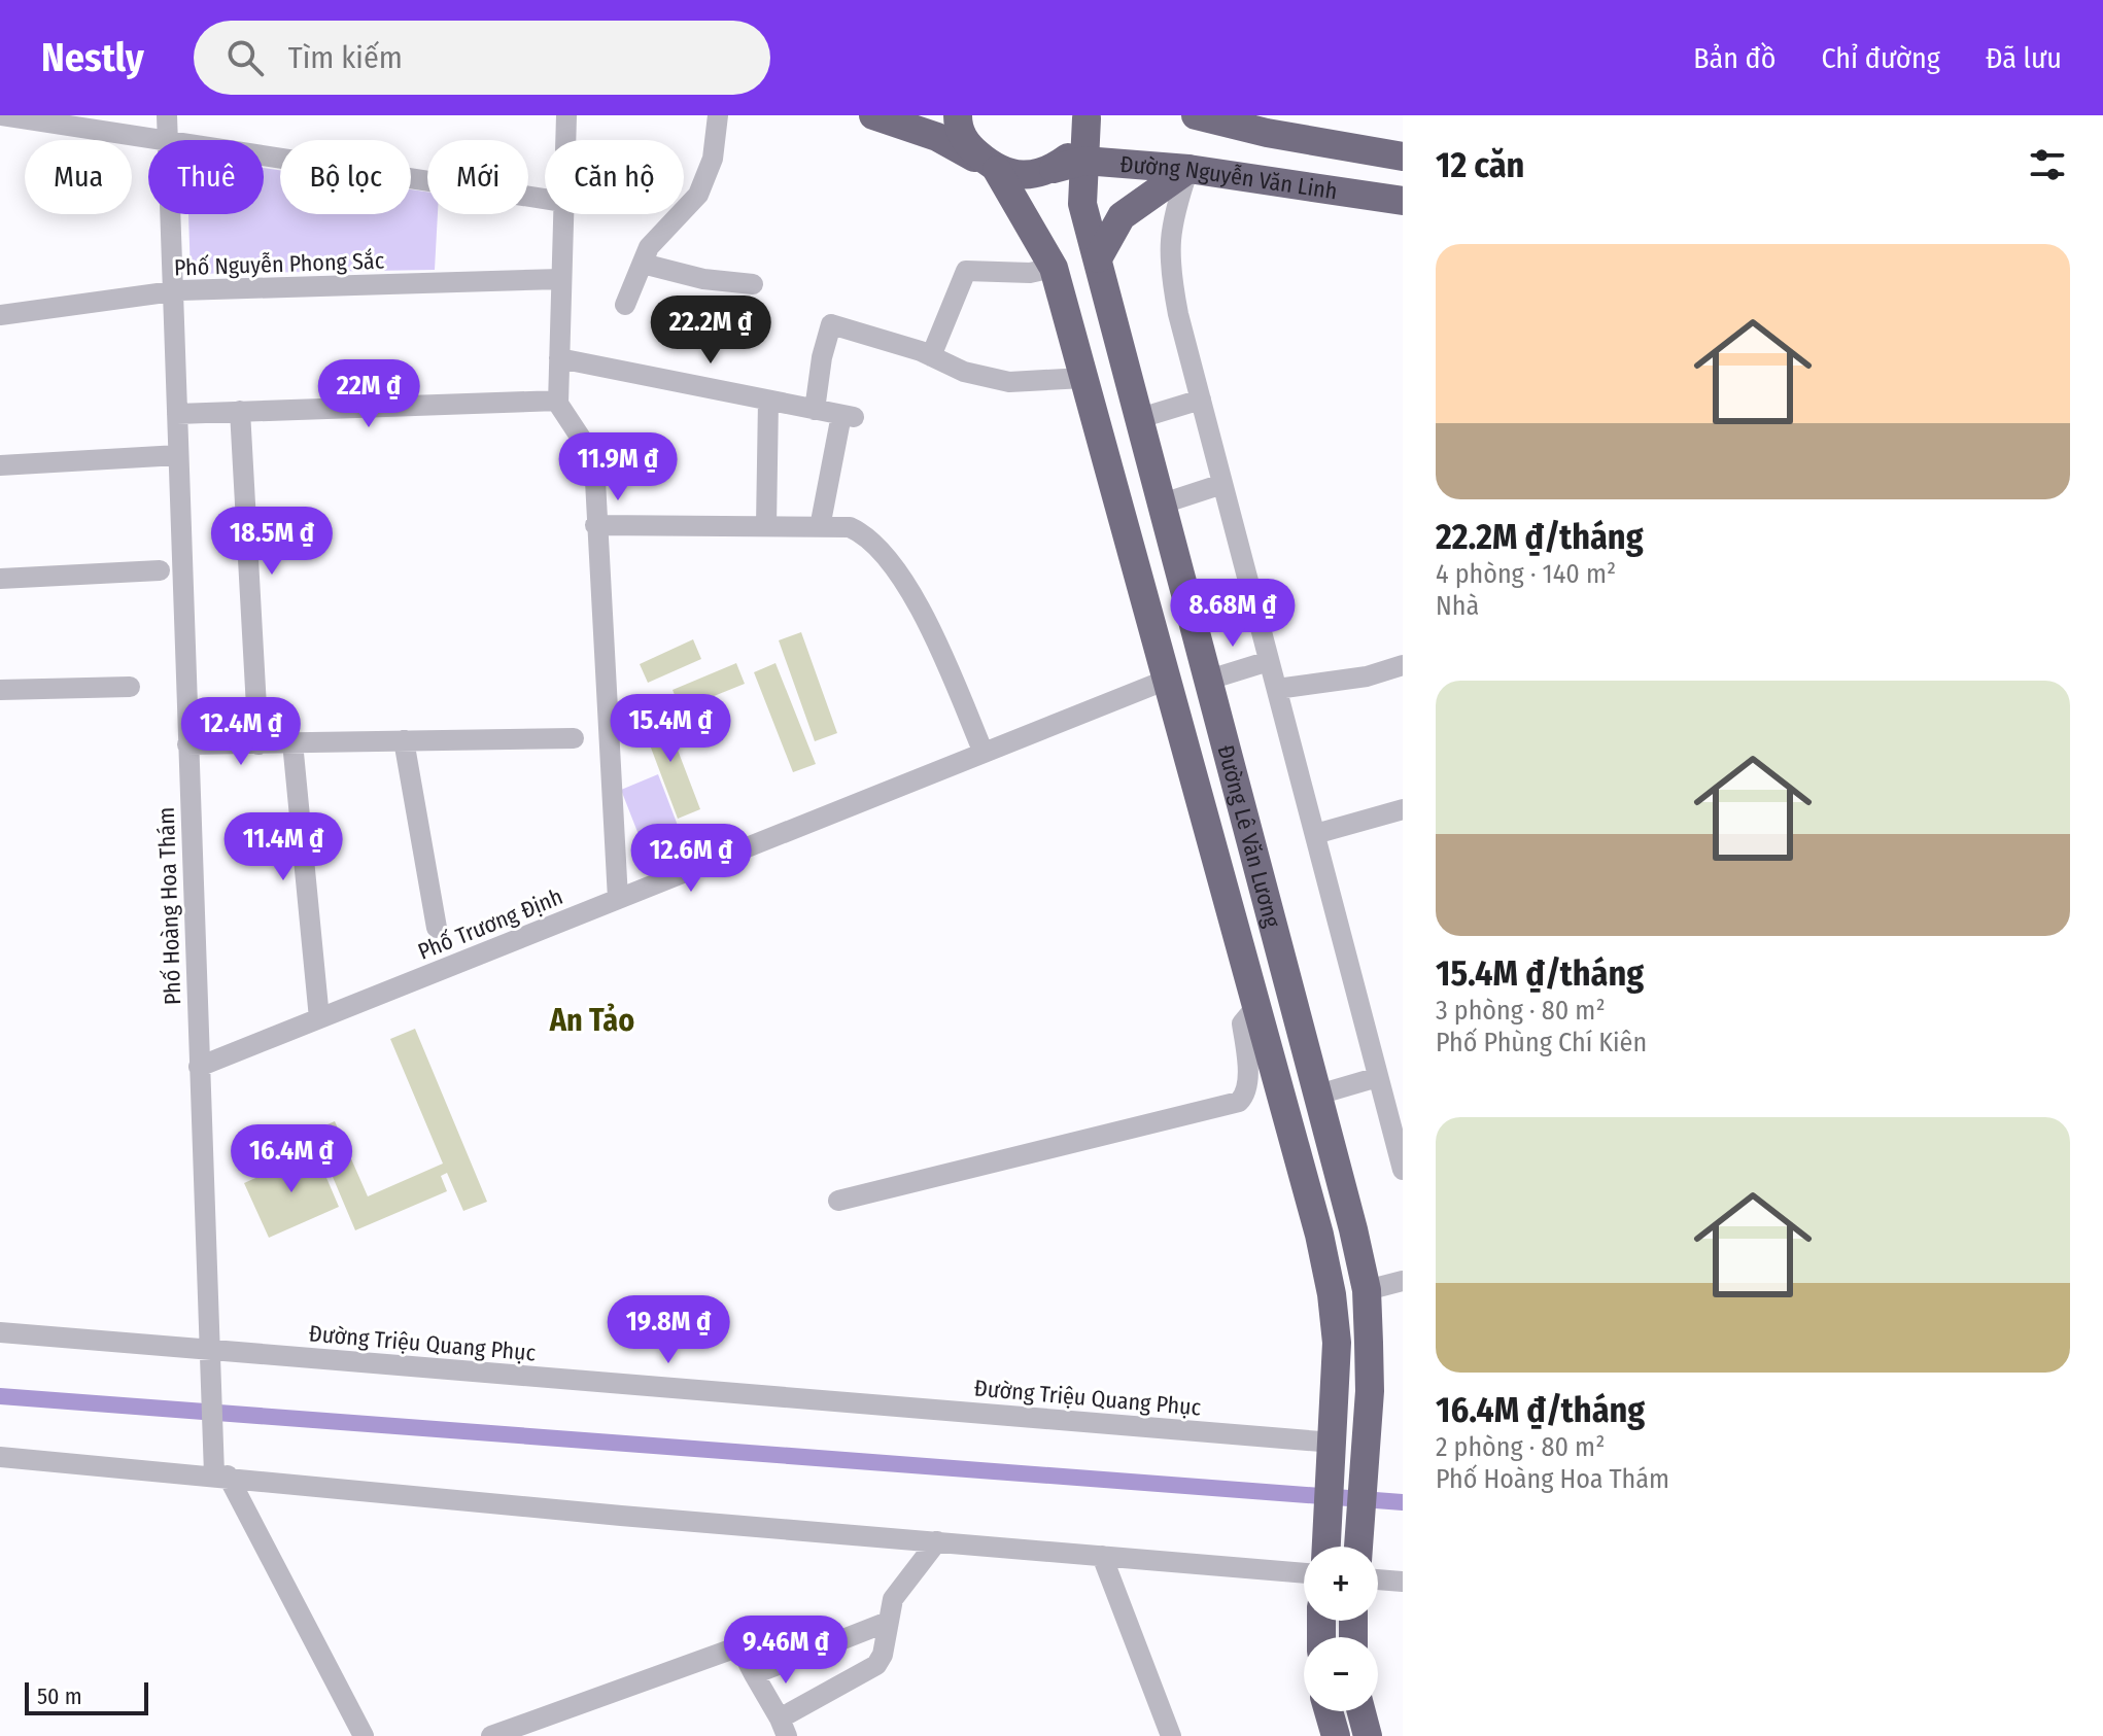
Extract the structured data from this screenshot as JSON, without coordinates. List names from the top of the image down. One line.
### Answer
{"streets":{"highway":["Đường Nguyễn Văn Linh","Đường Lê Văn Lương"],"street":["Phố Nguyễn Phong Sắc","Phố Hoàng Hoa Thám","Phố Trương Định","Đường Triệu Quang Phục"]},"crossings":[["Đường Nguyễn Văn Linh","Đường Lê Văn Lương"],["Phố Nguyễn Phong Sắc","Phố Hoàng Hoa Thám"],["Đường Lê Văn Lương","Phố Trương Định"],["Đường Lê Văn Lương","Đường Triệu Quang Phục"],["Phố Hoàng Hoa Thám","Phố Trương Định"],["Phố Hoàng Hoa Thám","Đường Triệu Quang Phục"]],"districts":["An Tảo"],"scale_bar":"50 m","page":{"header":"Nestly","search":"Tìm kiếm","nav":["Bản đồ","Chỉ đường","Đã lưu"],"heading":"12 căn","chip":["Mua","Thuê","Bộ lọc","Mới","Căn hộ"],"list":[{"name":"22.2M ₫/tháng","note":"4 phòng · 140 m² · Nhà"},{"name":"15.4M ₫/tháng","note":"3 phòng · 80 m² · Phố Phùng Chí Kiên"},{"name":"16.4M ₫/tháng","note":"2 phòng · 80 m² · Phố Hoàng Hoa Thám"}],"price":["22.2M ₫","22M ₫","11.9M ₫","18.5M ₫","8.68M ₫","15.4M ₫","12.4M ₫","11.4M ₫","12.6M ₫","16.4M ₫","19.8M ₫","9.46M ₫"],"map_buttons":["+","−"],"scale":"50 m"}}
